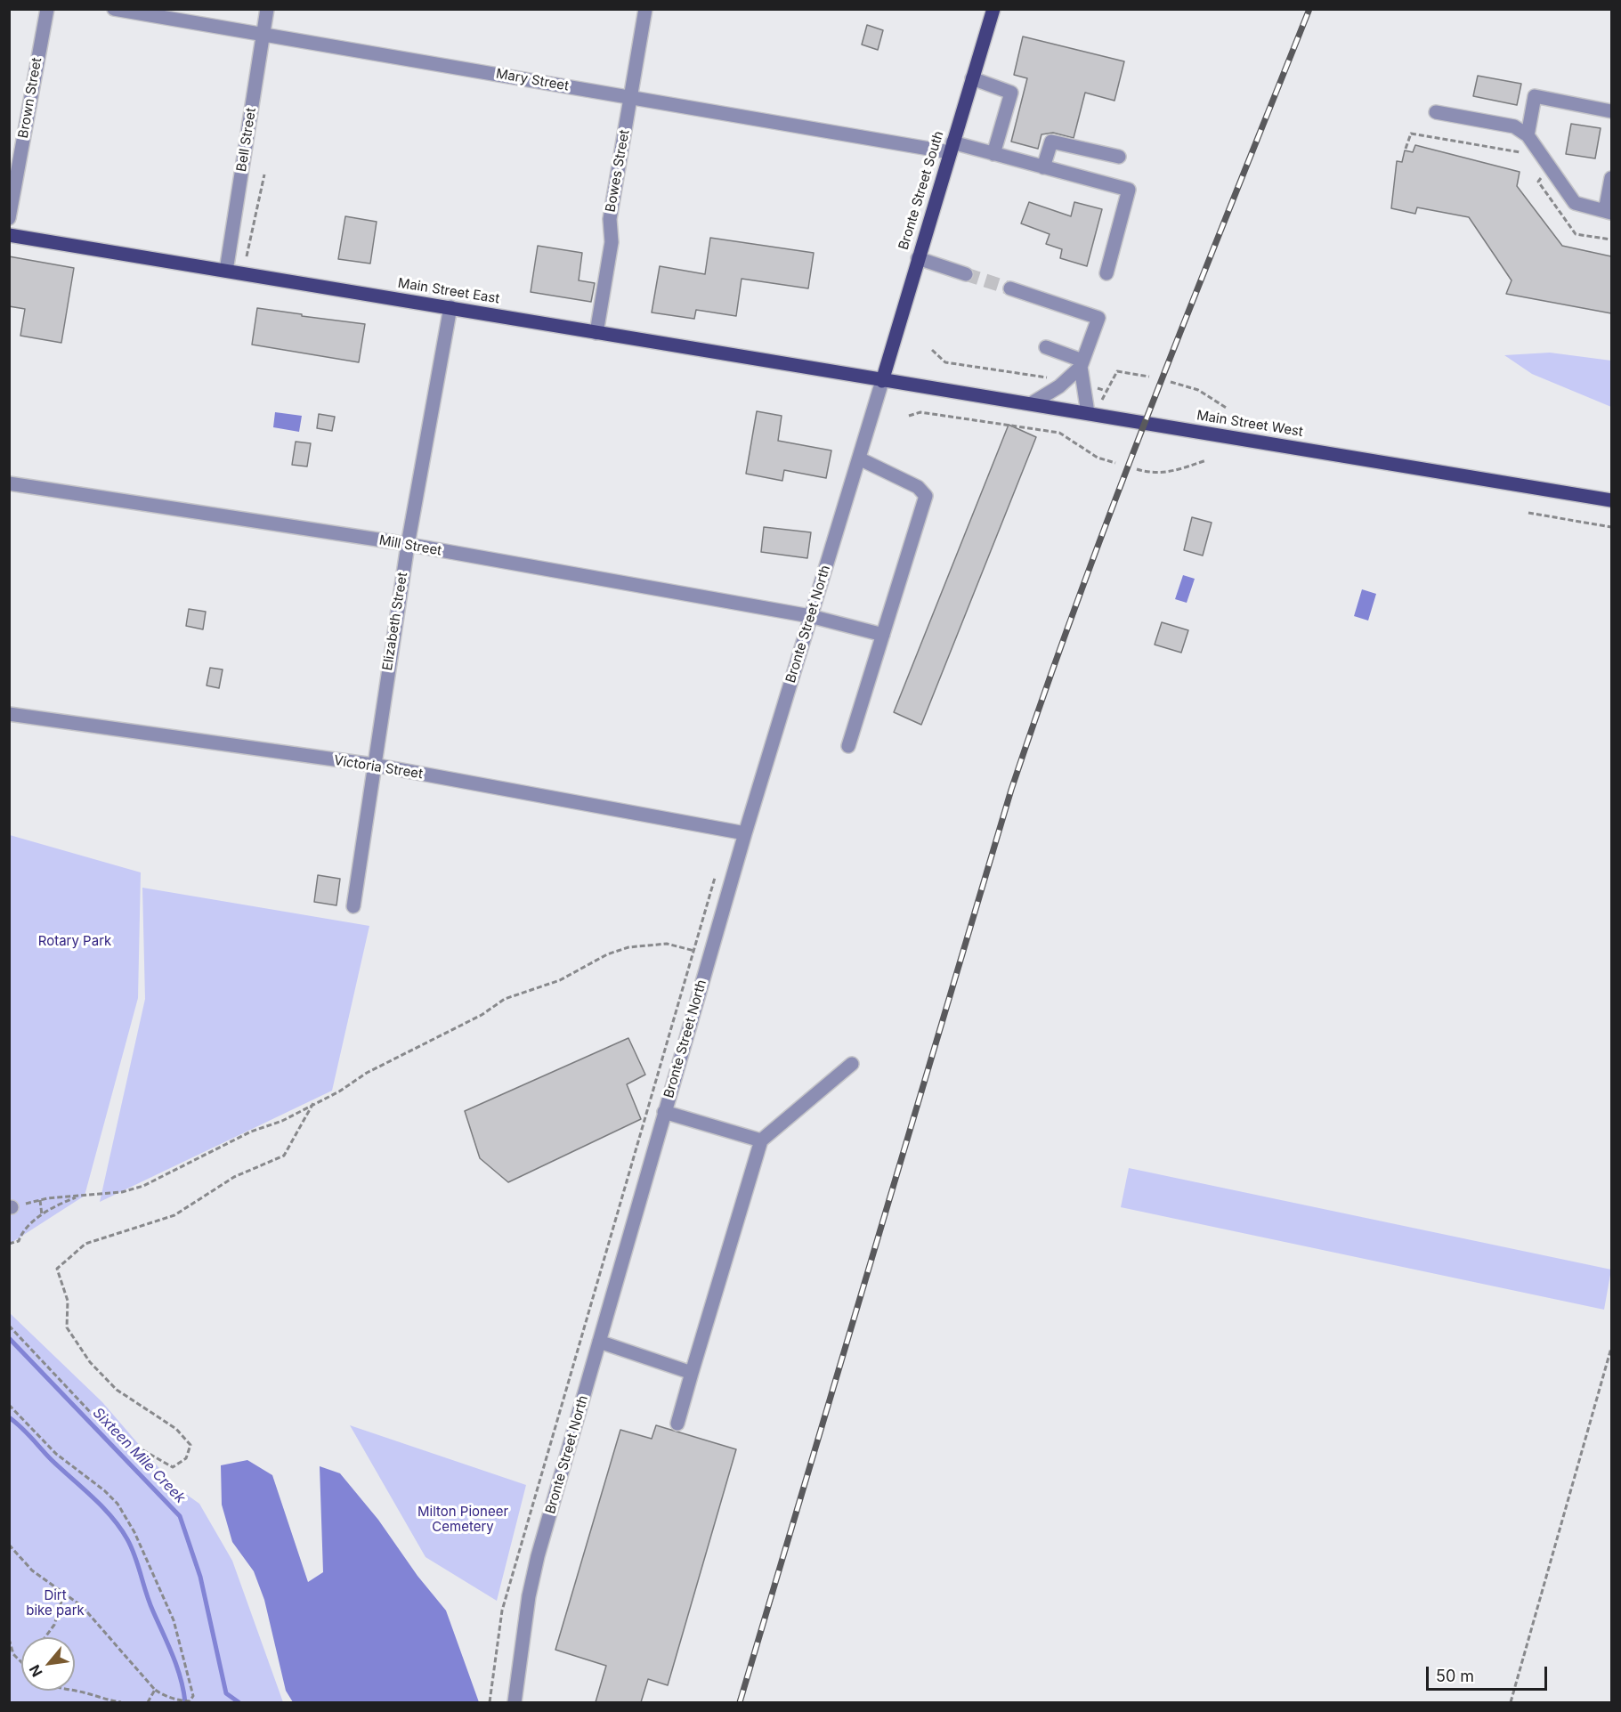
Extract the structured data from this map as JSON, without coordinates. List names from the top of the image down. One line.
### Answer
{"streets":{"main road":["Bronte Street South","Main Street East","Main Street West"],"street":["Mary Street","Brown Street","Bell Street","Bowes Street","Mill Street","Elizabeth Street","Bronte Street North","Victoria Street"]},"crossings":[["Mary Street","Bell Street"],["Mary Street","Bowes Street"],["Mary Street","Bronte Street South"],["Bell Street","Main Street East"],["Bowes Street","Main Street East"],["Bronte Street South","Main Street East"],["Bronte Street South","Main Street West"],["Bronte Street South","Bronte Street North"],["Main Street East","Main Street West"],["Main Street East","Elizabeth Street"],["Main Street East","Bronte Street North"],["Main Street West","Bronte Street North"],["Mill Street","Elizabeth Street"],["Mill Street","Bronte Street North"],["Elizabeth Street","Victoria Street"],["Bronte Street North","Victoria Street"]],"water":["Sixteen Mile Creek"],"parks":["Rotary Park","Milton Pioneer Cemetery","Dirt bike park"],"scale_bar":"50 m","north":"bottom left"}
